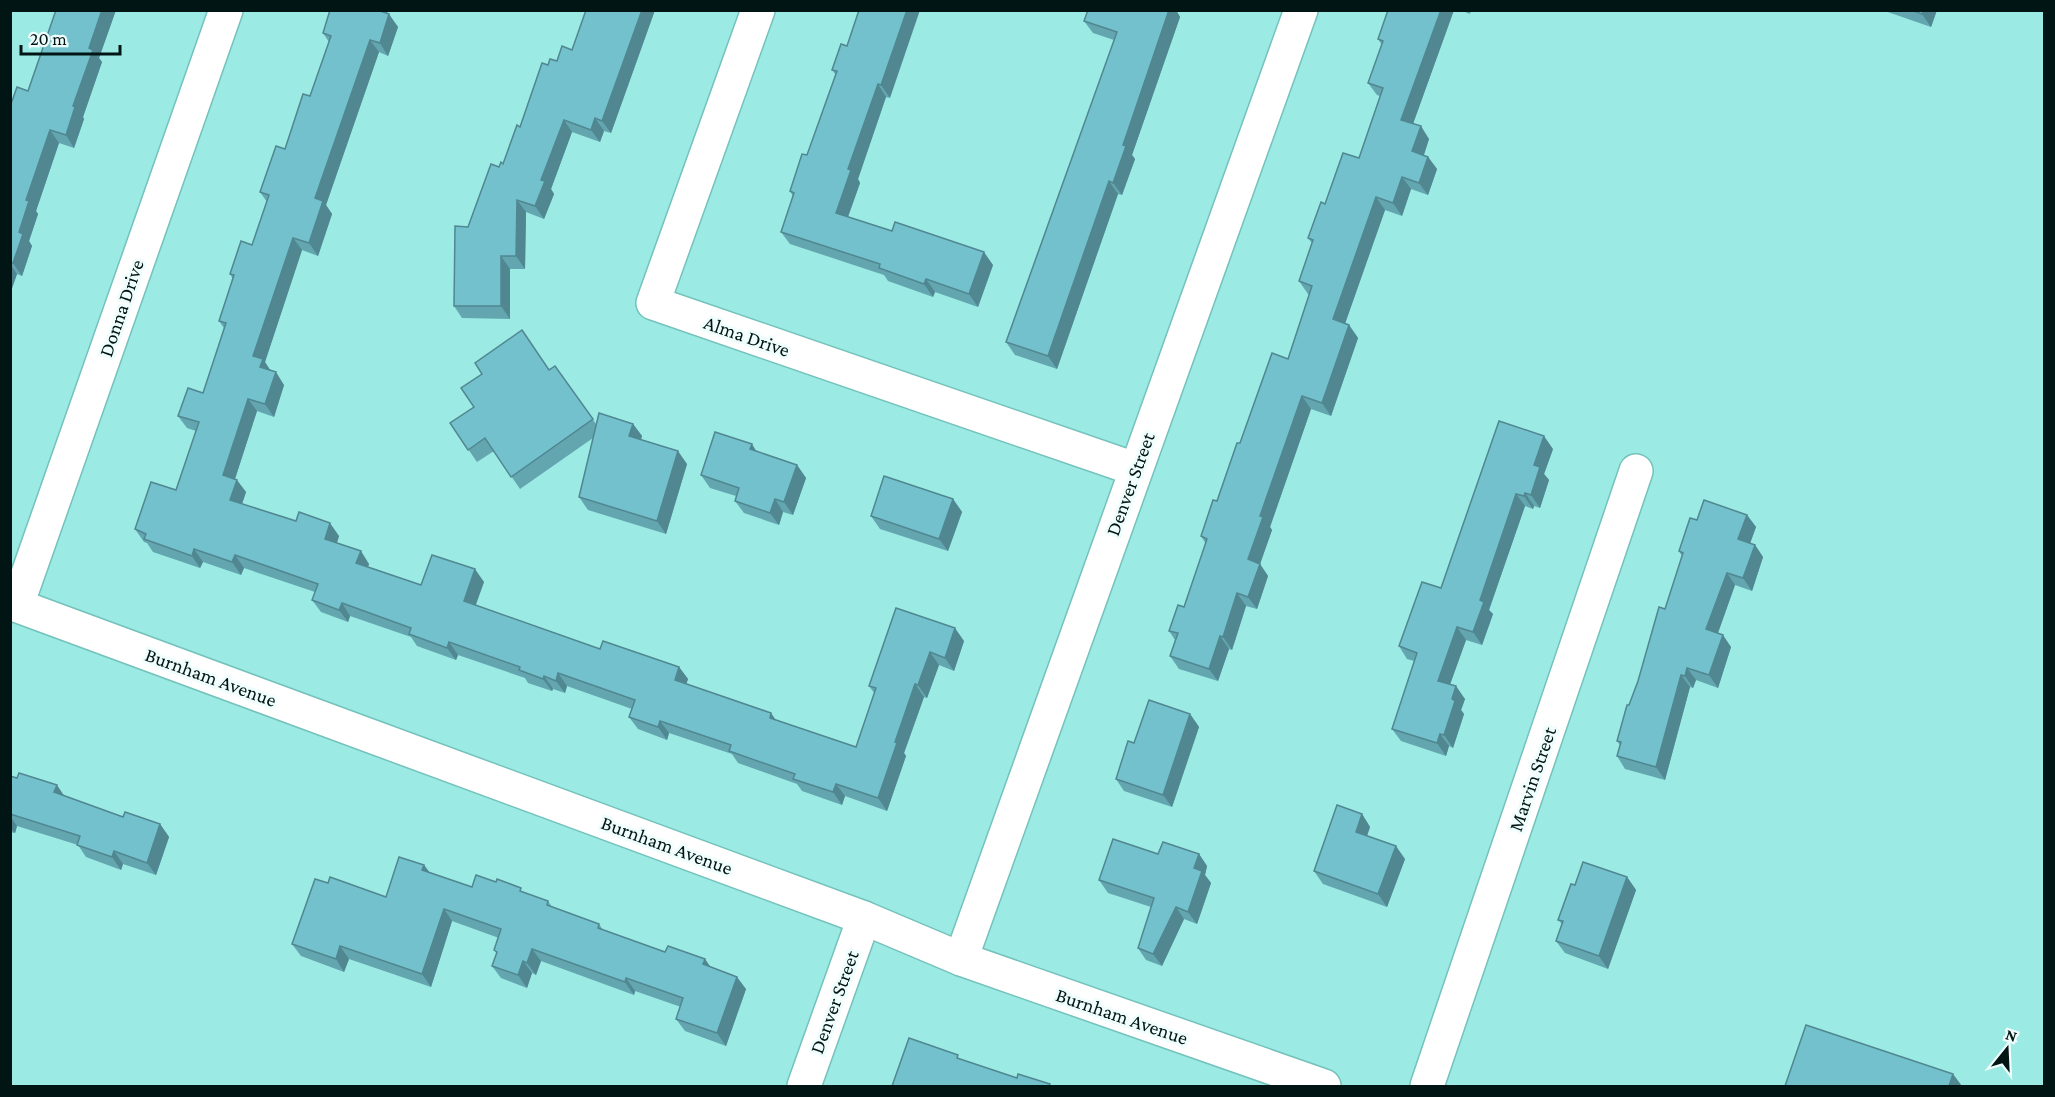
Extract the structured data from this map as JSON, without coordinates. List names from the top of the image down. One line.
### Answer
{"streets":{"street":["Donna Drive","Alma Drive","Denver Street","Burnham Avenue","Marvin Street"]},"crossings":[["Donna Drive","Burnham Avenue"],["Alma Drive","Denver Street"],["Denver Street","Burnham Avenue"]],"scale_bar":"20 m","north":"top"}
